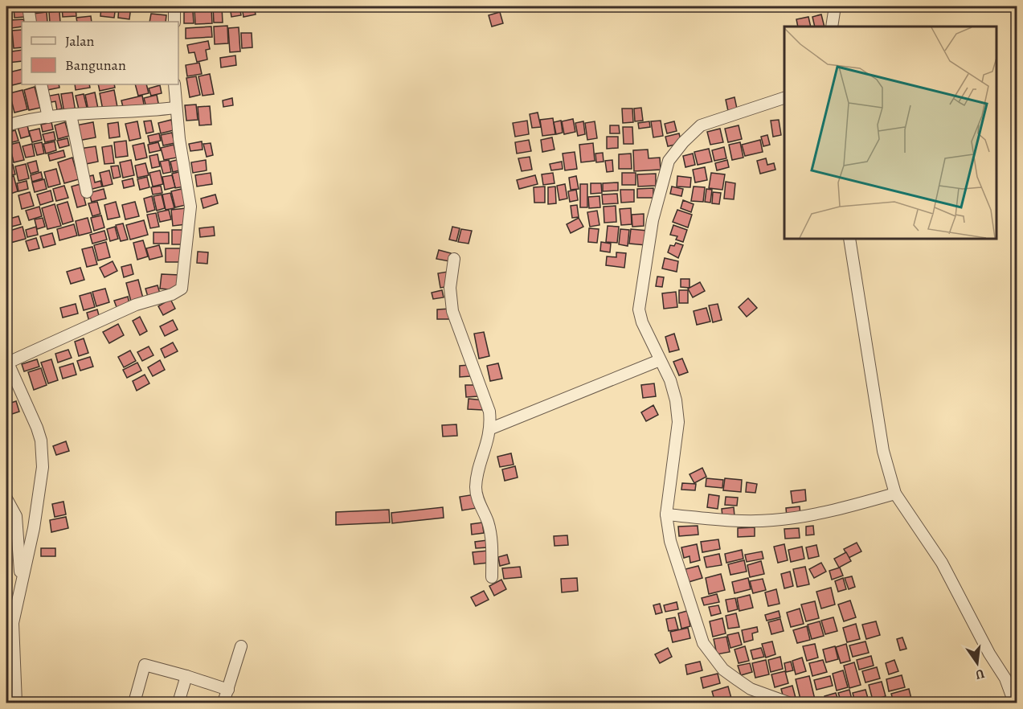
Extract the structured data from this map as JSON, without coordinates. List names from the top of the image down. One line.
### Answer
{"legend":["Jalan","Bangunan"],"north":"bottom"}
